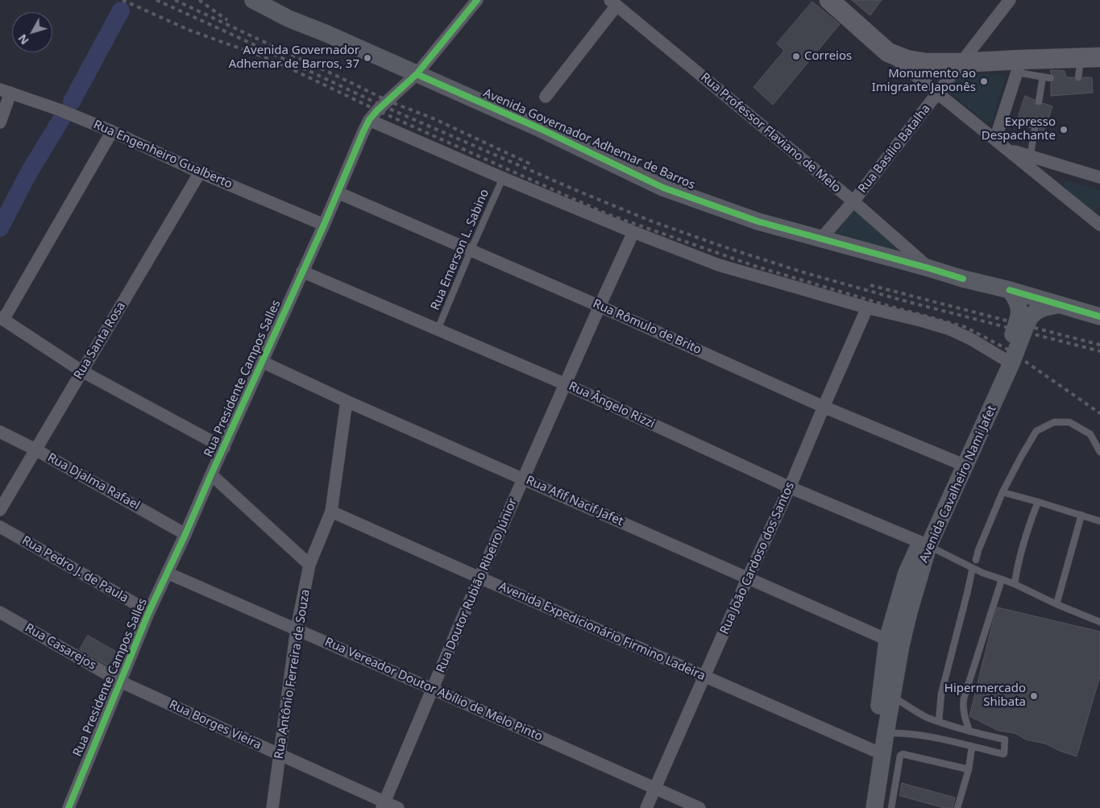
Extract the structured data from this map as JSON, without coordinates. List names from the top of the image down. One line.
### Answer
{"streets":{"main road":["Avenida Governador Adhemar de Barros","Avenida Cavalheiro Nami Jafet"],"street":["Rua Professor Flaviano de Melo","Rua Basílio Batalha","Rua Engenheiro Gualberto","Rua Rômulo de Brito","Rua Santa Rosa","Rua Presidente Campos Salles","Rua Ângelo Rizzi","Rua Djalma Rafael","Rua Afif Nacif Jafet","Rua João Cardoso dos Santos","Rua Pedro J. de Paula","Rua Doutor Rubião Ribeiro Júnior","Avenida Expedicionário Firmino Ladeira","Rua Casarejos","Rua Antônio Ferreira de Souza","Rua Vereador Doutor Abílio de Melo Pinto","Rua Borges Vieira"],"lane":["Rua Emerson L. Sabino"]},"crossings":[["Rua Professor Flaviano de Melo","Avenida Governador Adhemar de Barros"],["Rua Professor Flaviano de Melo","Rua Basílio Batalha"],["Avenida Governador Adhemar de Barros","Rua Basílio Batalha"],["Avenida Governador Adhemar de Barros","Rua Presidente Campos Salles"],["Avenida Governador Adhemar de Barros","Avenida Cavalheiro Nami Jafet"],["Rua Engenheiro Gualberto","Rua Santa Rosa"],["Rua Engenheiro Gualberto","Rua Presidente Campos Salles"],["Rua Emerson L. Sabino","Rua Rômulo de Brito"],["Rua Emerson L. Sabino","Rua Ângelo Rizzi"],["Rua Rômulo de Brito","Rua Presidente Campos Salles"],["Rua Rômulo de Brito","Avenida Cavalheiro Nami Jafet"],["Rua Rômulo de Brito","Rua João Cardoso dos Santos"],["Rua Rômulo de Brito","Rua Doutor Rubião Ribeiro Júnior"],["Rua Santa Rosa","Rua Djalma Rafael"],["Rua Presidente Campos Salles","Rua Ângelo Rizzi"],["Rua Presidente Campos Salles","Rua Djalma Rafael"],["Rua Presidente Campos Salles","Rua Afif Nacif Jafet"],["Rua Presidente Campos Salles","Rua Pedro J. de Paula"],["Rua Presidente Campos Salles","Rua Casarejos"],["Rua Presidente Campos Salles","Rua Vereador Doutor Abílio de Melo Pinto"],["Rua Presidente Campos Salles","Rua Borges Vieira"],["Rua Ângelo Rizzi","Avenida Cavalheiro Nami Jafet"],["Rua Ângelo Rizzi","Rua João Cardoso dos Santos"],["Rua Ângelo Rizzi","Rua Doutor Rubião Ribeiro Júnior"],["Avenida Cavalheiro Nami Jafet","Rua Afif Nacif Jafet"],["Avenida Cavalheiro Nami Jafet","Avenida Expedicionário Firmino Ladeira"],["Rua Afif Nacif Jafet","Rua João Cardoso dos Santos"],["Rua Afif Nacif Jafet","Rua Doutor Rubião Ribeiro Júnior"],["Rua Afif Nacif Jafet","Rua Antônio Ferreira de Souza"],["Rua João Cardoso dos Santos","Avenida Expedicionário Firmino Ladeira"],["Rua João Cardoso dos Santos","Rua Vereador Doutor Abílio de Melo Pinto"],["Rua Doutor Rubião Ribeiro Júnior","Avenida Expedicionário Firmino Ladeira"],["Rua Doutor Rubião Ribeiro Júnior","Rua Vereador Doutor Abílio de Melo Pinto"],["Rua Doutor Rubião Ribeiro Júnior","Rua Borges Vieira"],["Avenida Expedicionário Firmino Ladeira","Rua Antônio Ferreira de Souza"],["Rua Casarejos","Rua Borges Vieira"],["Rua Antônio Ferreira de Souza","Rua Vereador Doutor Abílio de Melo Pinto"],["Rua Antônio Ferreira de Souza","Rua Borges Vieira"]],"places":["Correios","Avenida Governador Adhemar de Barros, 37","Monumento ao Imigrante Japonês","Expresso Despachante","Hipermercado Shibata"],"north":"bottom left"}
